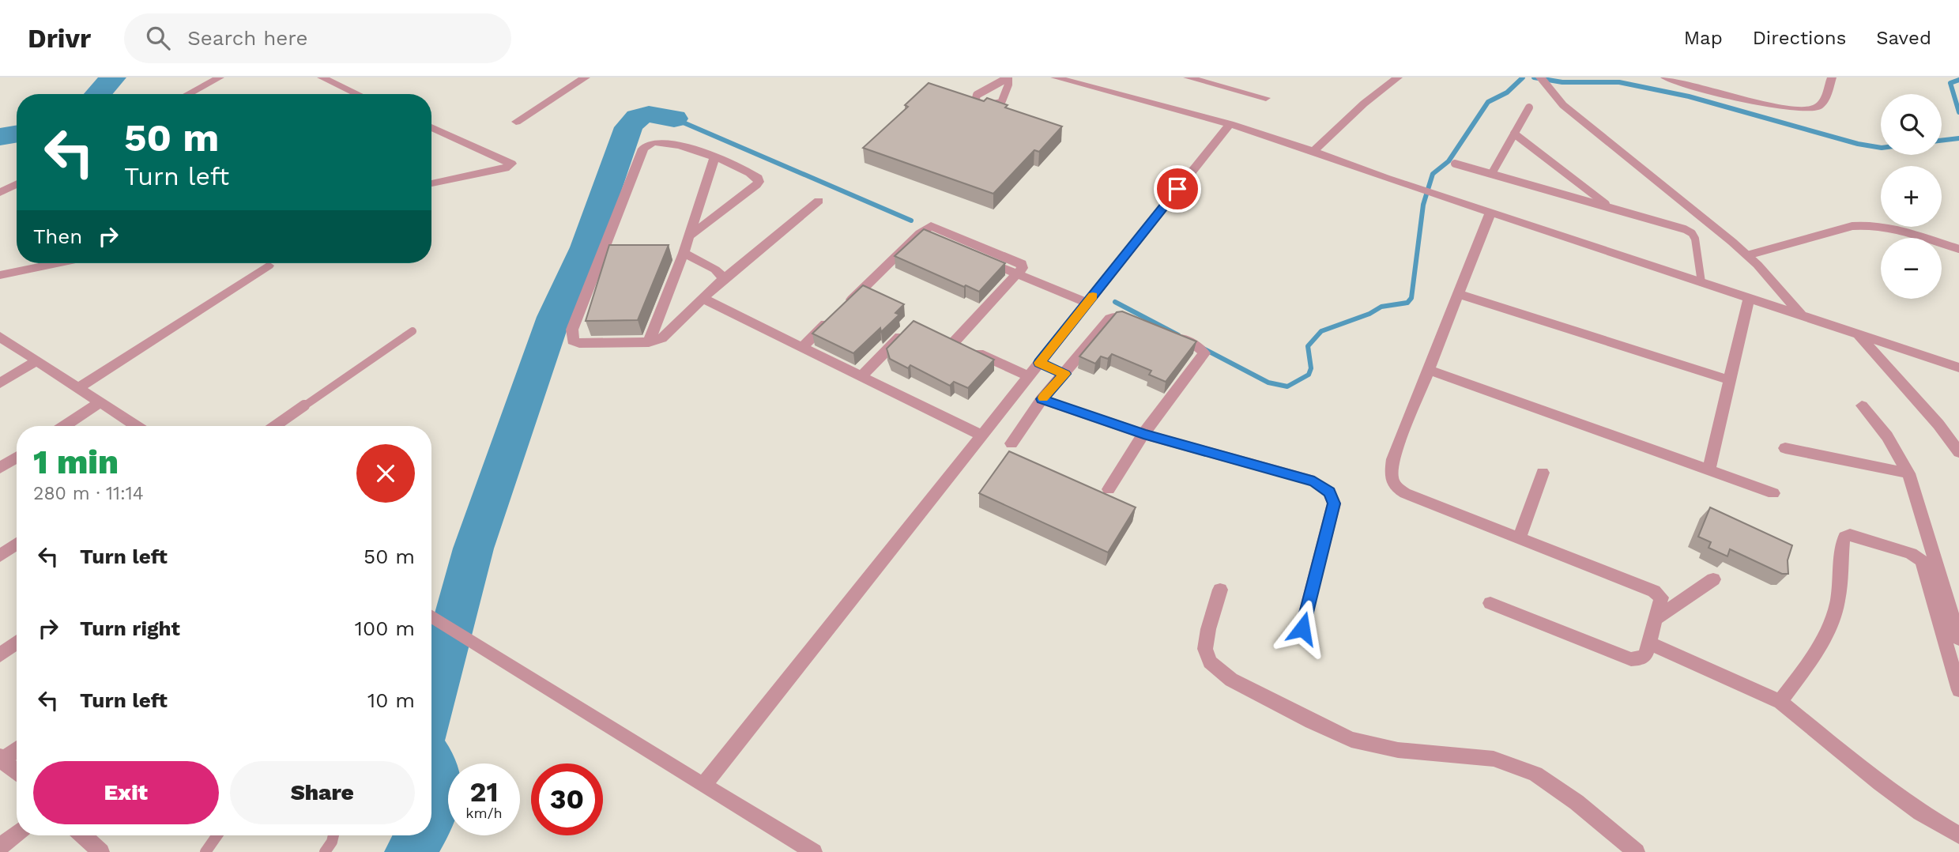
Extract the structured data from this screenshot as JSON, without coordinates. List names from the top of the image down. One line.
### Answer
{"page":{"header":"Drivr","search":"Search here","nav":["Map","Directions","Saved"],"map_buttons":["+","−"],"turn":["50 m","Turn left"],"then":"Then","heading":["1 min","280 m · 11:14"],"list":[{"name":"Turn left","value":"50 m"},{"name":"Turn right","value":"100 m"},{"name":"Turn left","value":"10 m"}],"buttons":["Exit","Share"],"speed":"21 km/h","limit":"30"}}
